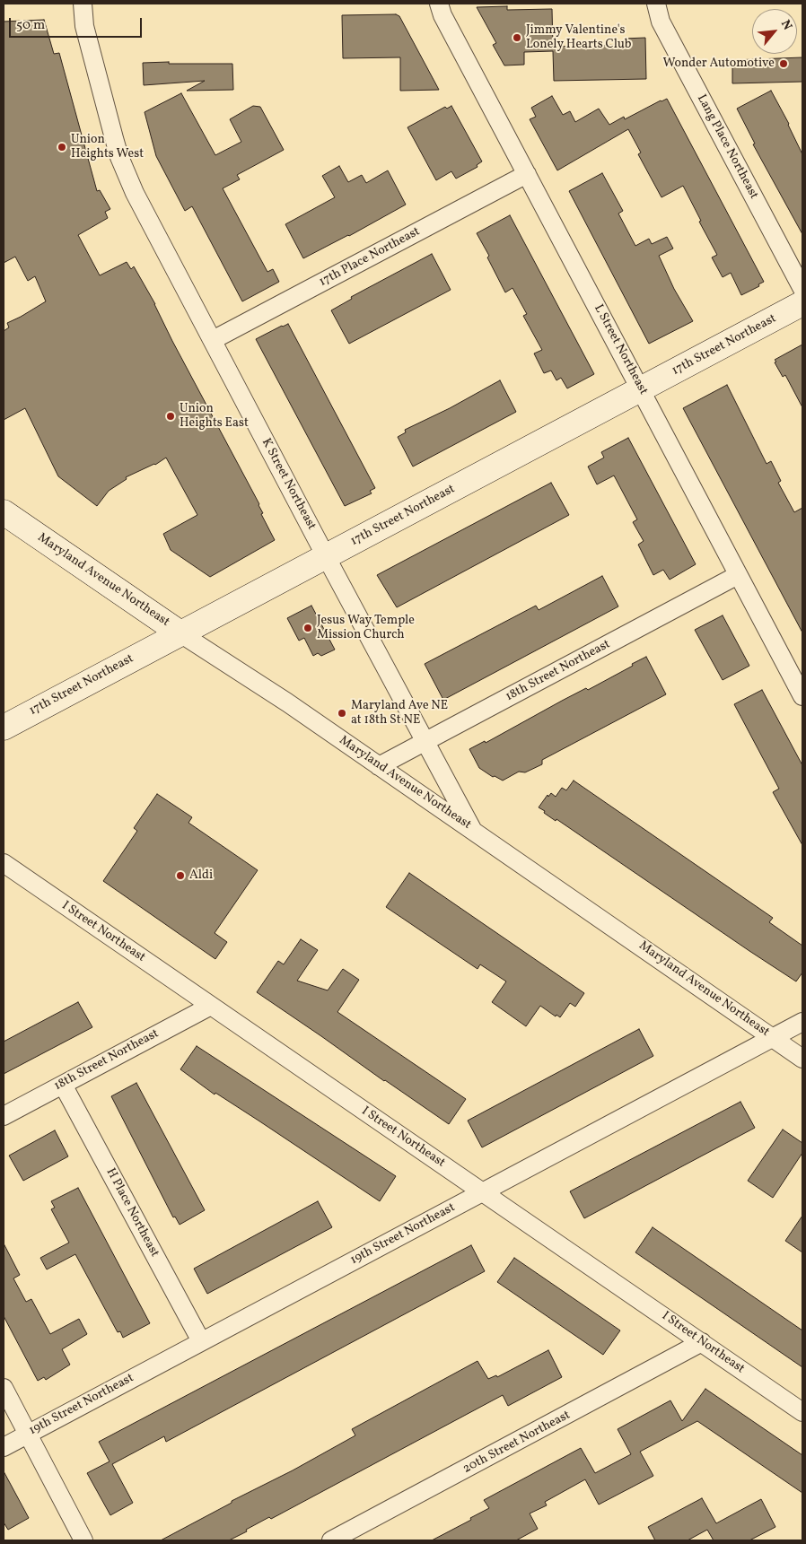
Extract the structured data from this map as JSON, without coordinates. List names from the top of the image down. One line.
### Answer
{"streets":{"main road":["17th Street Northeast","Maryland Avenue Northeast"],"street":["Lang Place Northeast","17th Place Northeast","L Street Northeast","K Street Northeast","18th Street Northeast","I Street Northeast","H Place Northeast","19th Street Northeast","20th Street Northeast"]},"crossings":[["17th Place Northeast","L Street Northeast"],["17th Place Northeast","K Street Northeast"],["17th Street Northeast","L Street Northeast"],["17th Street Northeast","K Street Northeast"],["17th Street Northeast","Maryland Avenue Northeast"],["L Street Northeast","18th Street Northeast"],["K Street Northeast","Maryland Avenue Northeast"],["K Street Northeast","18th Street Northeast"],["Maryland Avenue Northeast","18th Street Northeast"],["Maryland Avenue Northeast","19th Street Northeast"],["18th Street Northeast","I Street Northeast"],["18th Street Northeast","H Place Northeast"],["I Street Northeast","19th Street Northeast"],["I Street Northeast","20th Street Northeast"],["H Place Northeast","19th Street Northeast"]],"places":["Jimmy Valentine's Lonely Hearts Club","Wonder Automotive","Union Heights West","Union Heights East","Jesus Way Temple Mission Church","Maryland Ave NE at 18th St NE","Aldi"],"scale_bar":"50 m","north":"top right"}
